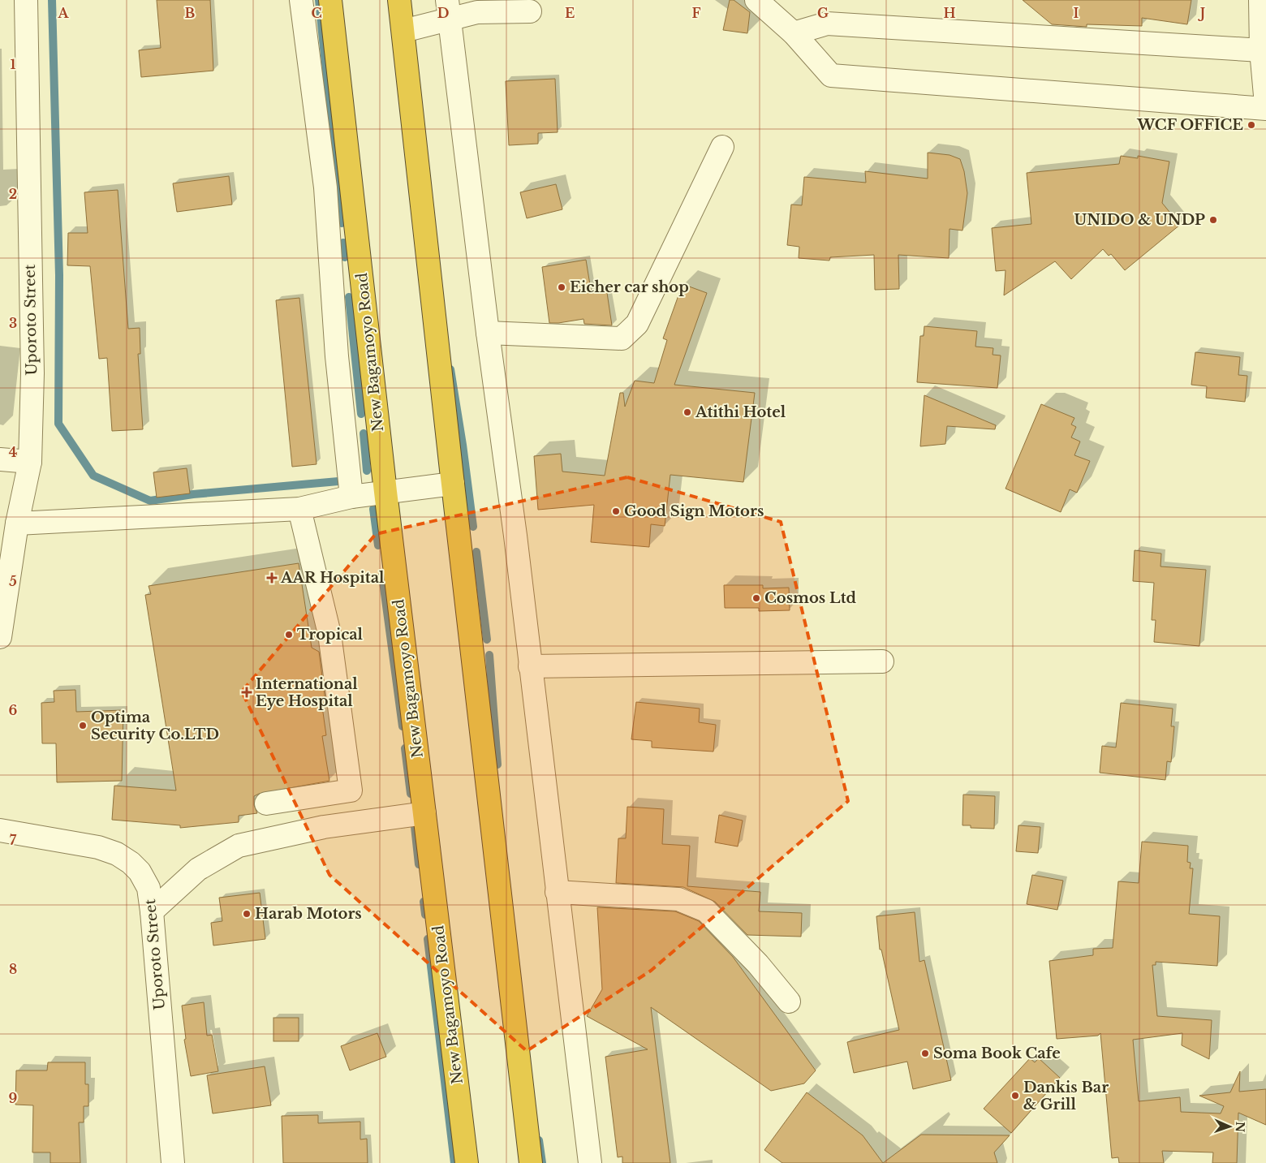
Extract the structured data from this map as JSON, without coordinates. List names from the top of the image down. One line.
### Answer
{"streets":{"highway":["New Bagamoyo Road"],"street":["Uporoto Street"]},"places":{"other":["WCF OFFICE","UNIDO & UNDP","Eicher car shop","Atithi Hotel","Good Sign Motors","Cosmos Ltd","Tropical","Optima Security Co.LTD","Harab Motors","Soma Book Cafe","Dankis Bar & Grill"],"health":["AAR Hospital","International Eye Hospital"]},"north":"right","grid":{"columns":["A","B","C","D","E","F","G","H","I","J"],"rows":["1","2","3","4","5","6","7","8","9"]}}
